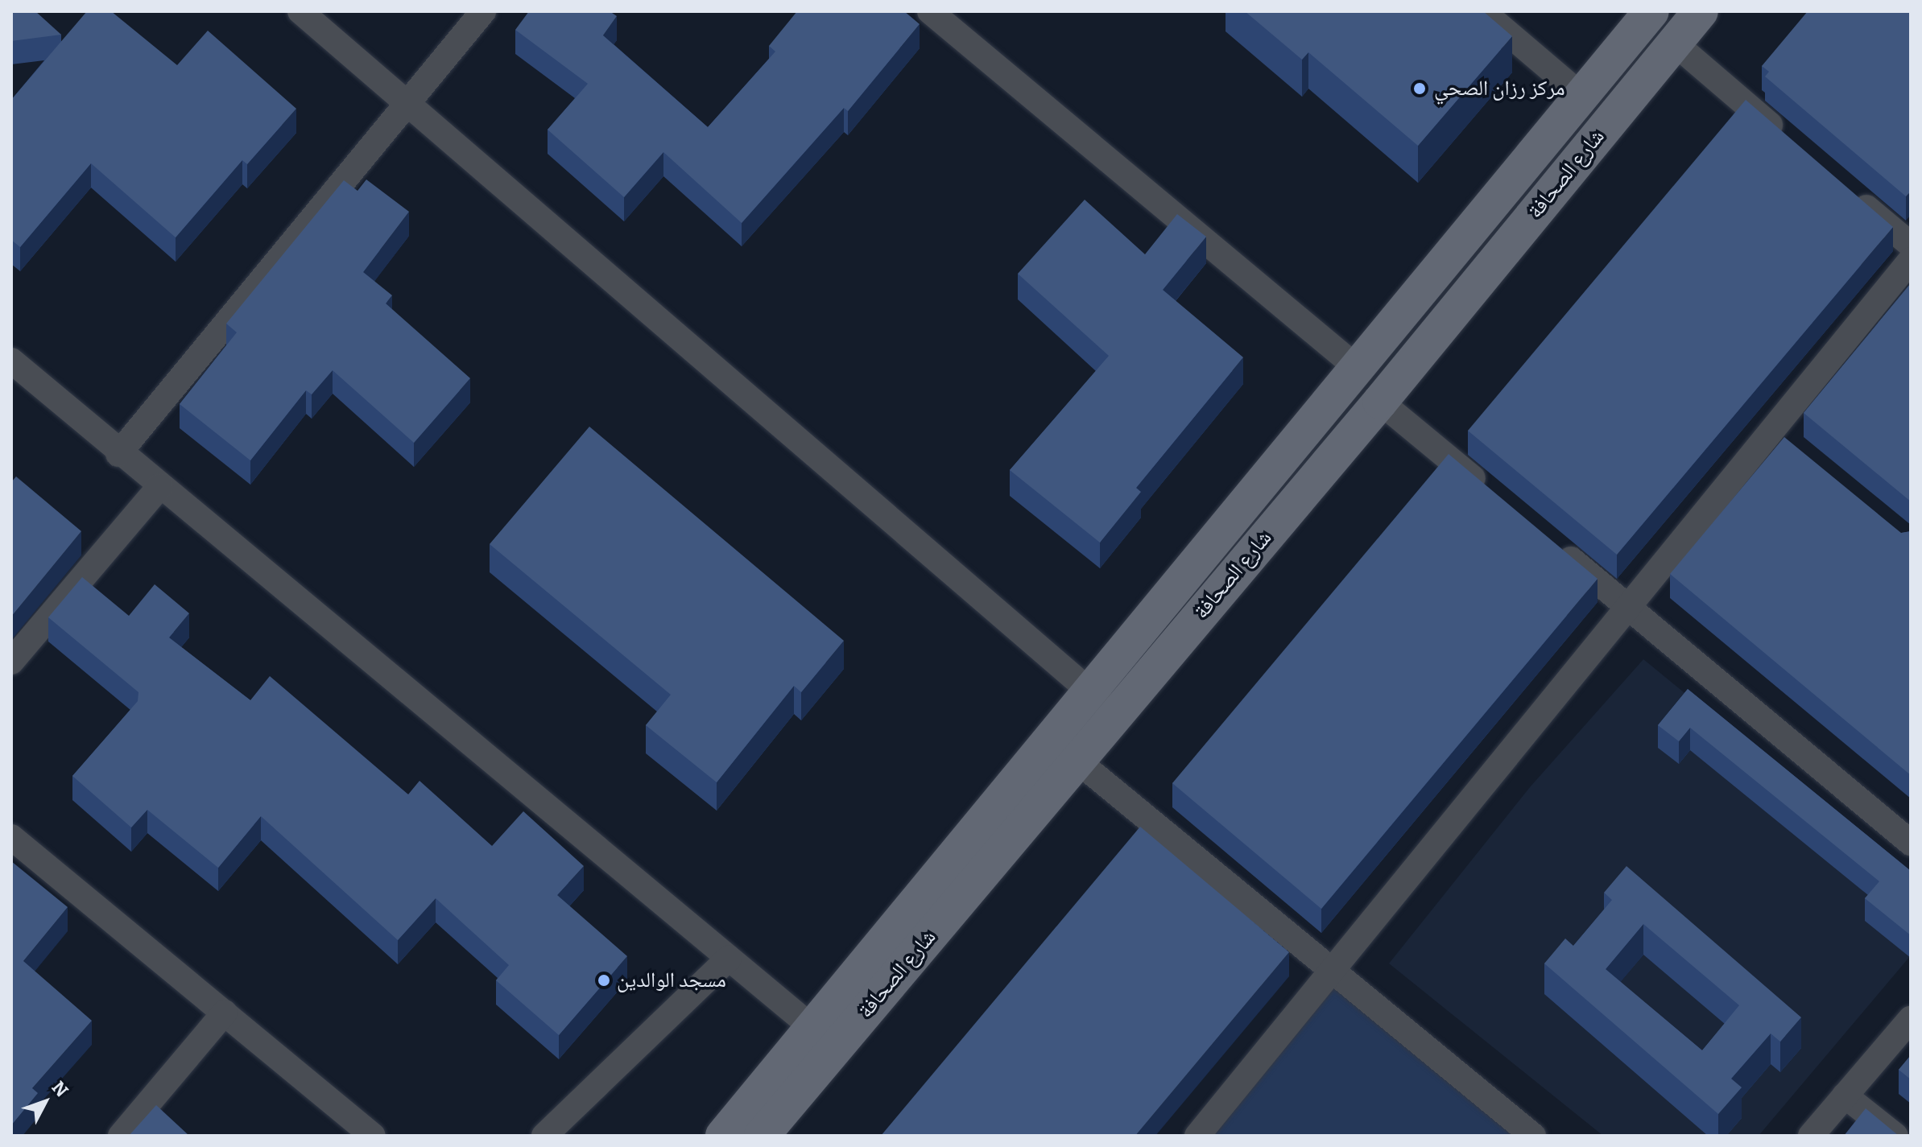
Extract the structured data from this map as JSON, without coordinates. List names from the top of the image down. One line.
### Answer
{"streets":{"main road":["شارع الصحافة"]},"places":["مركز رزان الصحي","مسجد الوالدين"],"north":"top right"}
